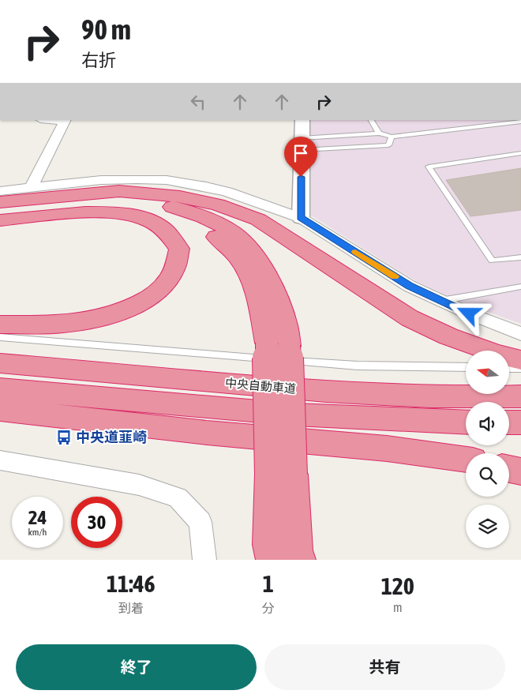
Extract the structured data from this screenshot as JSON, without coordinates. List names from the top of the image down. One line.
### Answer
{"streets":{"highway":["中央自動車道"]},"places":{"bus stop":["中央道韮崎"]},"north":"left","page":{"turn":["90 m","右折"],"speed":"24 km/h","limit":"30","eta":["11:46","到着","1","分","120","m"],"buttons":["終了","共有"]}}
